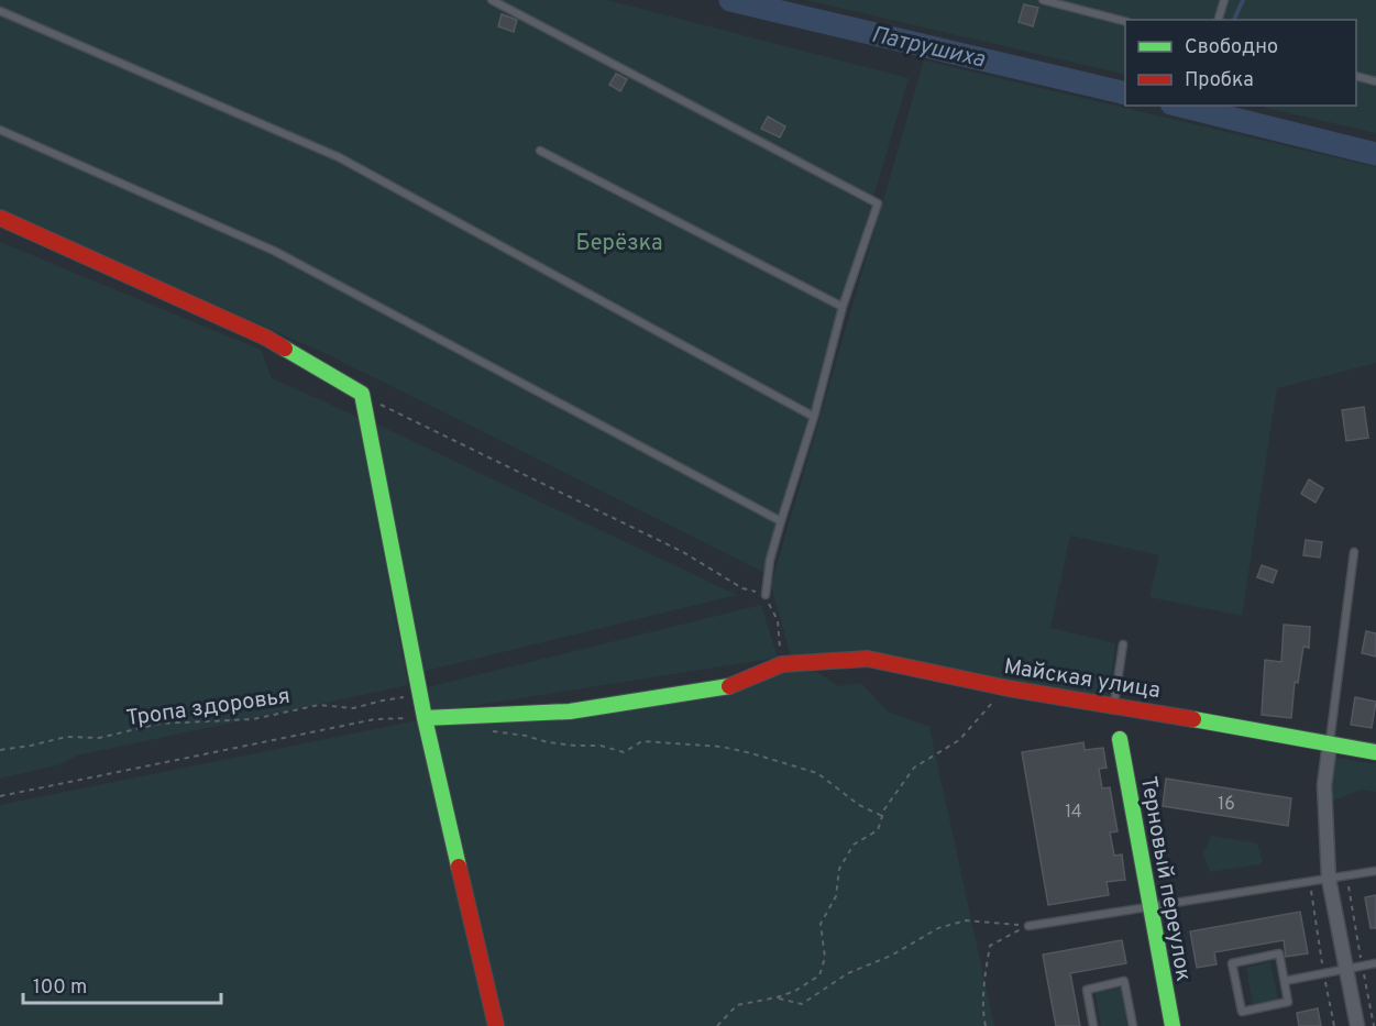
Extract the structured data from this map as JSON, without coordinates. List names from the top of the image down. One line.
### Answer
{"streets":{"street":["Майская улица","Терновый переулок"],"path":["Тропа здоровья"]},"water":["Патрушиха"],"parks":["Берёзка"],"house_numbers":["16","14"],"legend":["Свободно","Пробка"],"scale_bar":"100 m"}
